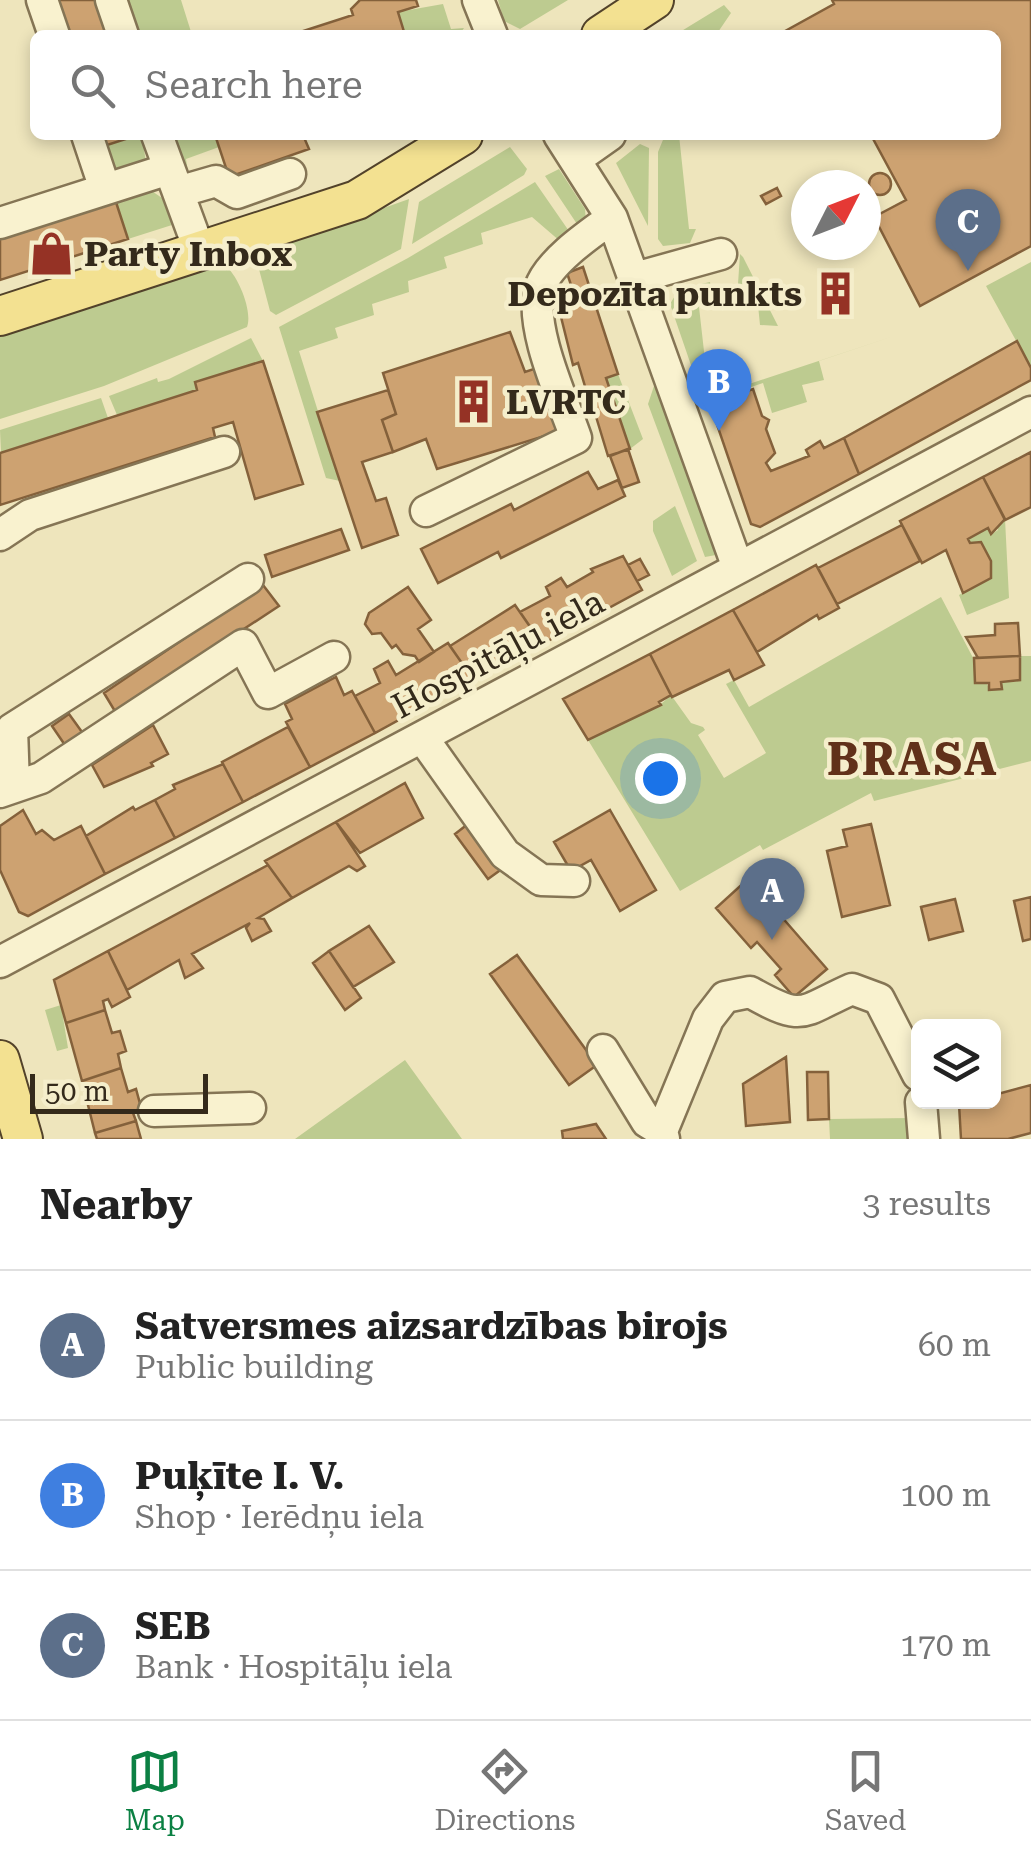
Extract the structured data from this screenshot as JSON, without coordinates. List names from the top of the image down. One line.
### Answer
{"streets":{"street":["Hospitāļu iela"]},"districts":["BRASA"],"places":{"shop":["Party Inbox"],"building":["Depozīta punkts","LVRTC"]},"scale_bar":"50 m","north":"top right","page":{"search":"Search here","pins":["C","B","A"],"scale":"50 m","heading":["Nearby","3 results"],"list":[{"mark":"A","name":"Satversmes aizsardzības birojs","note":"Public building","value":"60 m"},{"mark":"B","name":"Puķīte I. V.","note":"Shop · Ierēdņu iela","value":"100 m"},{"mark":"C","name":"SEB","note":"Bank · Hospitāļu iela","value":"170 m"}],"nav":["Map","Directions","Saved"]}}
